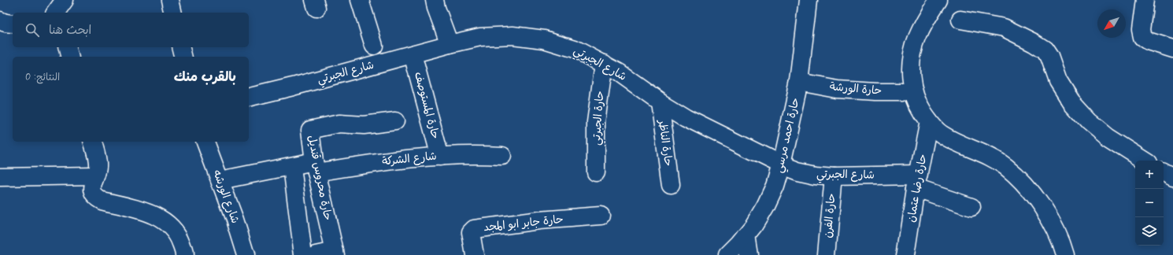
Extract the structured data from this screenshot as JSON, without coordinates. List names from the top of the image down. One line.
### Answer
{"streets":{"street":["شارع الجبرتي","حارة الورشة","حارة المستوصف","حارة الجبرتي","حارة احمد مرسي","حارة الناظر","شارع الشركة","حارة محروس قنديل","حارة رضا عتمان","شارع الورشه","حارة الفرن","حارة جابر ابو المجد"]},"crossings":[["شارع الجبرتي","حارة المستوصف"],["شارع الجبرتي","حارة الجبرتي"],["شارع الجبرتي","حارة احمد مرسي"],["شارع الجبرتي","حارة الناظر"],["شارع الجبرتي","حارة رضا عتمان"],["شارع الجبرتي","حارة الفرن"],["حارة الورشة","حارة احمد مرسي"],["حارة المستوصف","شارع الشركة"],["شارع الشركة","حارة محروس قنديل"],["شارع الشركة","شارع الورشه"]],"north":"bottom left","page":{"search":"ابحث هنا","heading":["بالقرب منك","النتائج: 0"],"map_buttons":["+","−"]}}
